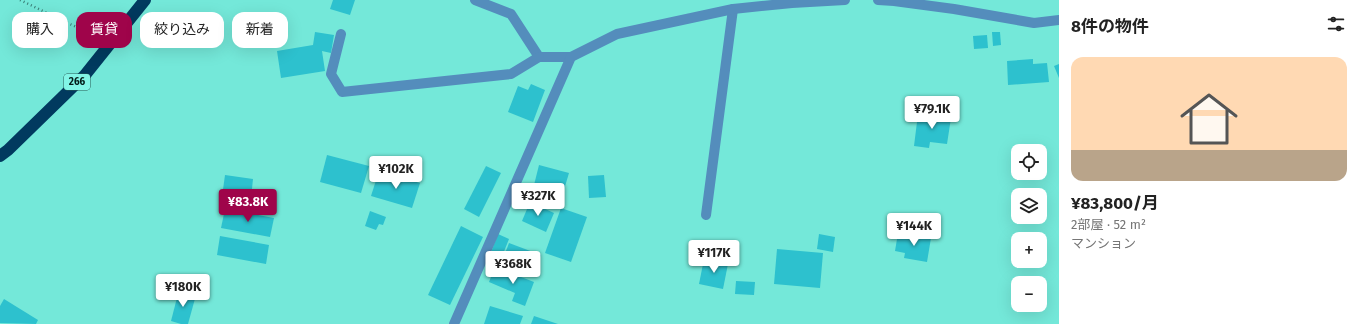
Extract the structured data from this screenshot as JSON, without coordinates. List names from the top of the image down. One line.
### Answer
{"streets":{"highway":["266"]},"page":{"heading":"8件の物件","chip":["購入","賃貸","絞り込み","新着"],"list":[{"name":"¥83,800/月","note":"2部屋 · 52 m² · マンション"}],"price":["¥79.1K","¥102K","¥327K","¥83.8K","¥144K","¥117K","¥368K","¥180K"],"map_buttons":["+","−"]}}
